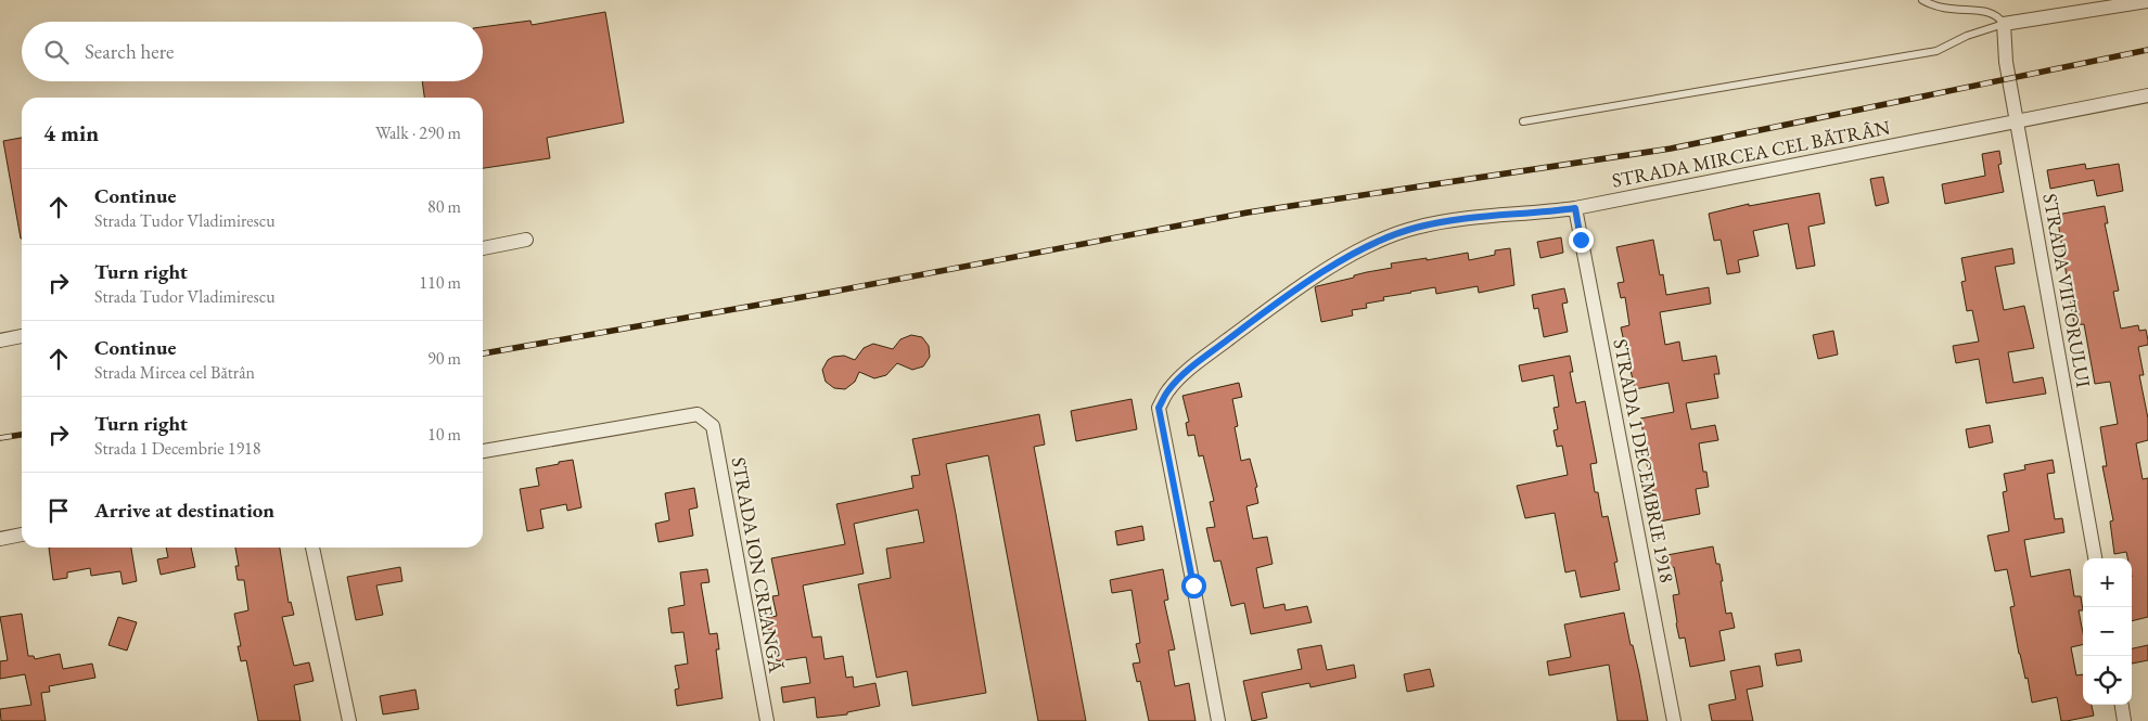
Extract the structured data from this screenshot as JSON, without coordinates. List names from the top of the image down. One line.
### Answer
{"streets":{"street":["STRADA MIRCEA CEL BĂTRÂN","STRADA VIITORULUI","STRADA 1 DECEMBRIE 1918","STRADA ION CREANGĂ"]},"crossings":[["STRADA MIRCEA CEL BĂTRÂN","STRADA VIITORULUI"],["STRADA MIRCEA CEL BĂTRÂN","STRADA 1 DECEMBRIE 1918"]],"page":{"search":"Search here","heading":["4 min","Walk · 290 m"],"list":[["Continue","Strada Tudor Vladimirescu","80 m"],["Turn right","Strada Tudor Vladimirescu","110 m"],["Continue","Strada Mircea cel Bătrân","90 m"],["Turn right","Strada 1 Decembrie 1918","10 m"],"Arrive at destination"],"map_buttons":["+","−"]}}
